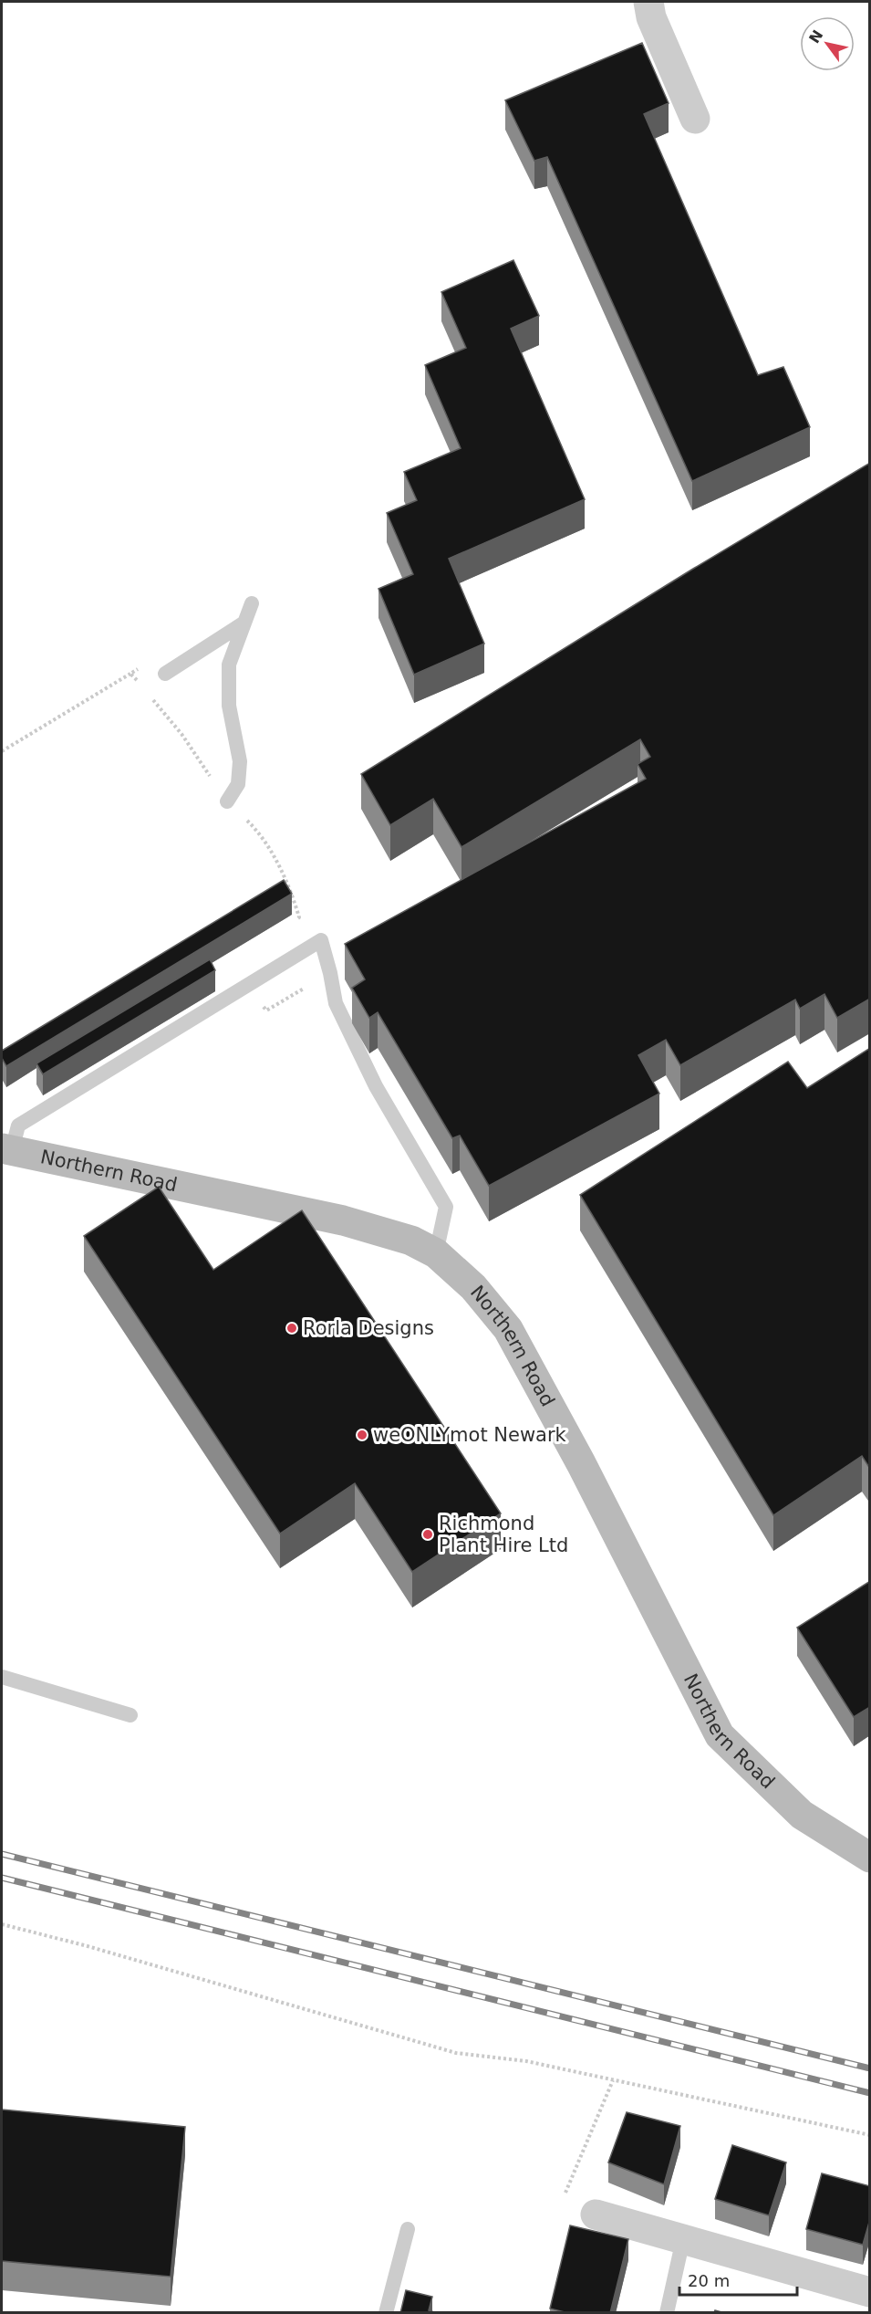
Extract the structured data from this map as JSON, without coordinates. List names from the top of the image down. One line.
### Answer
{"streets":{"street":["Northern Road"]},"places":["Rorla Designs","weONLYmot Newark","Richmond Plant Hire Ltd"],"scale_bar":"20 m","north":"top left"}
